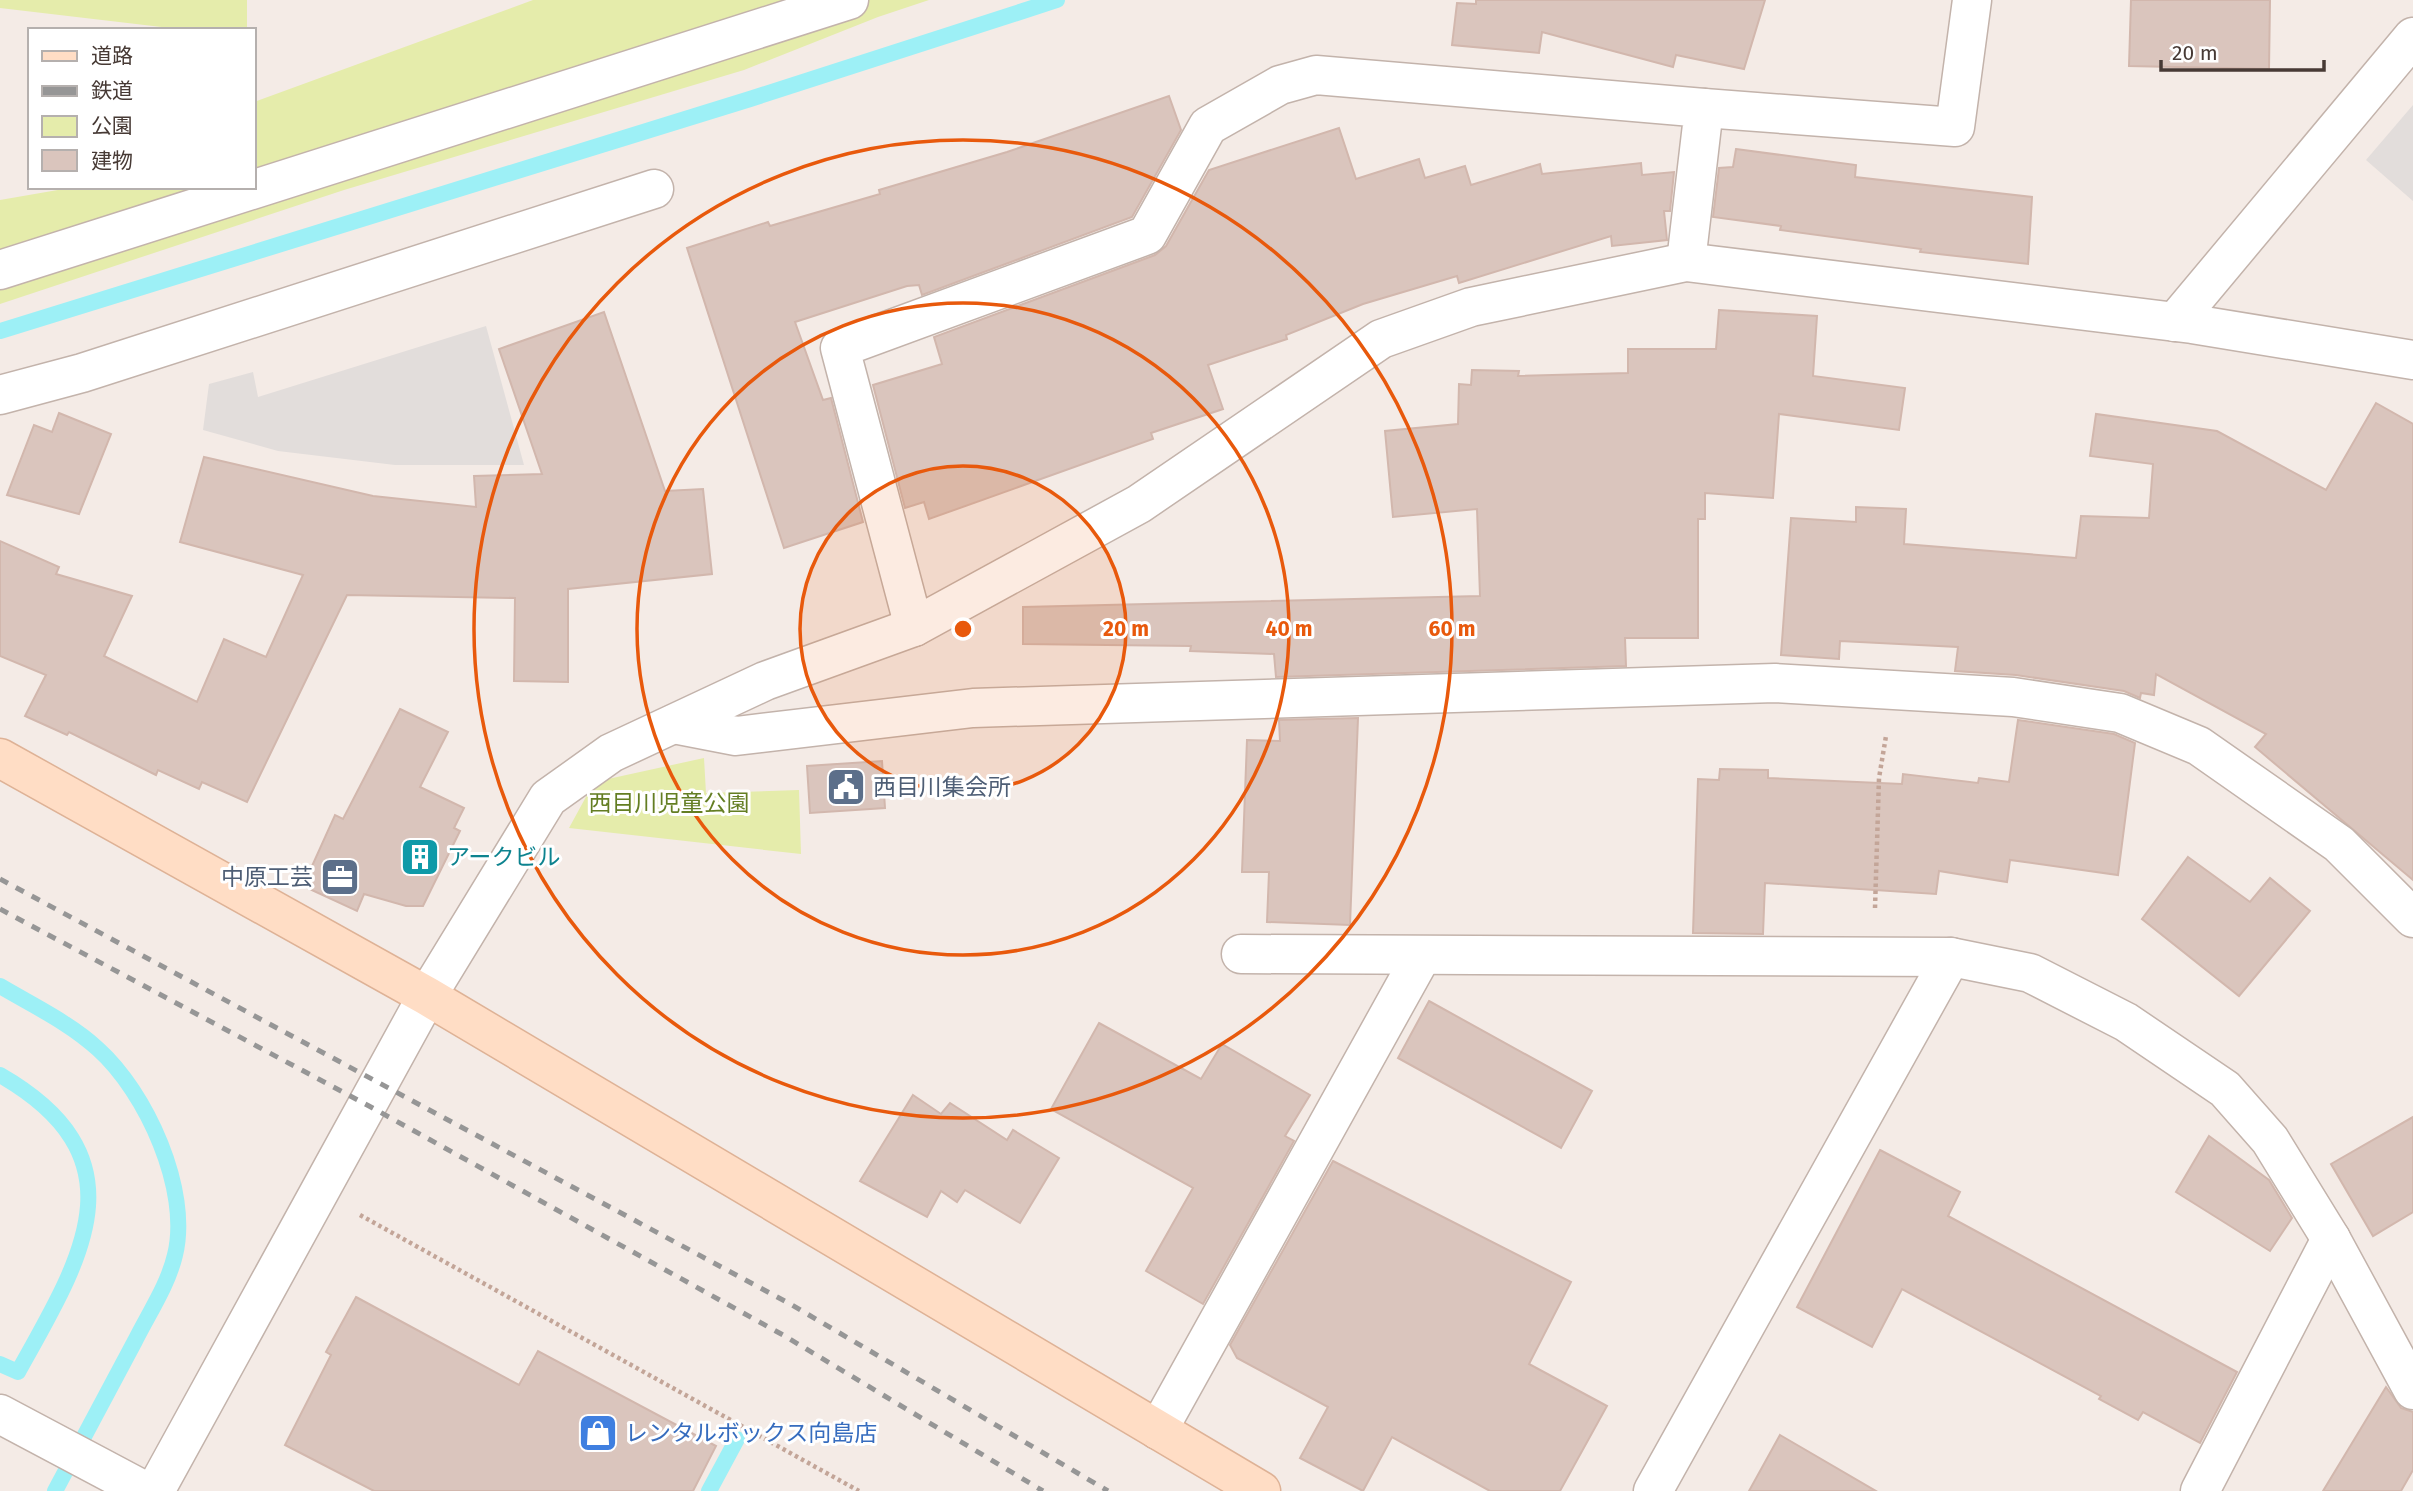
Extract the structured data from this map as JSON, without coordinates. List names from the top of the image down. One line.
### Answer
{"parks":["西目川児童公園"],"places":{"public building":["西目川集会所"],"building":["アークビル"],"office":["中原工芸"],"shop":["レンタルボックス向島店"]},"legend":["道路","鉄道","公園","建物"],"scale_bar":"20 m","rings":["20 m","40 m","60 m"]}
